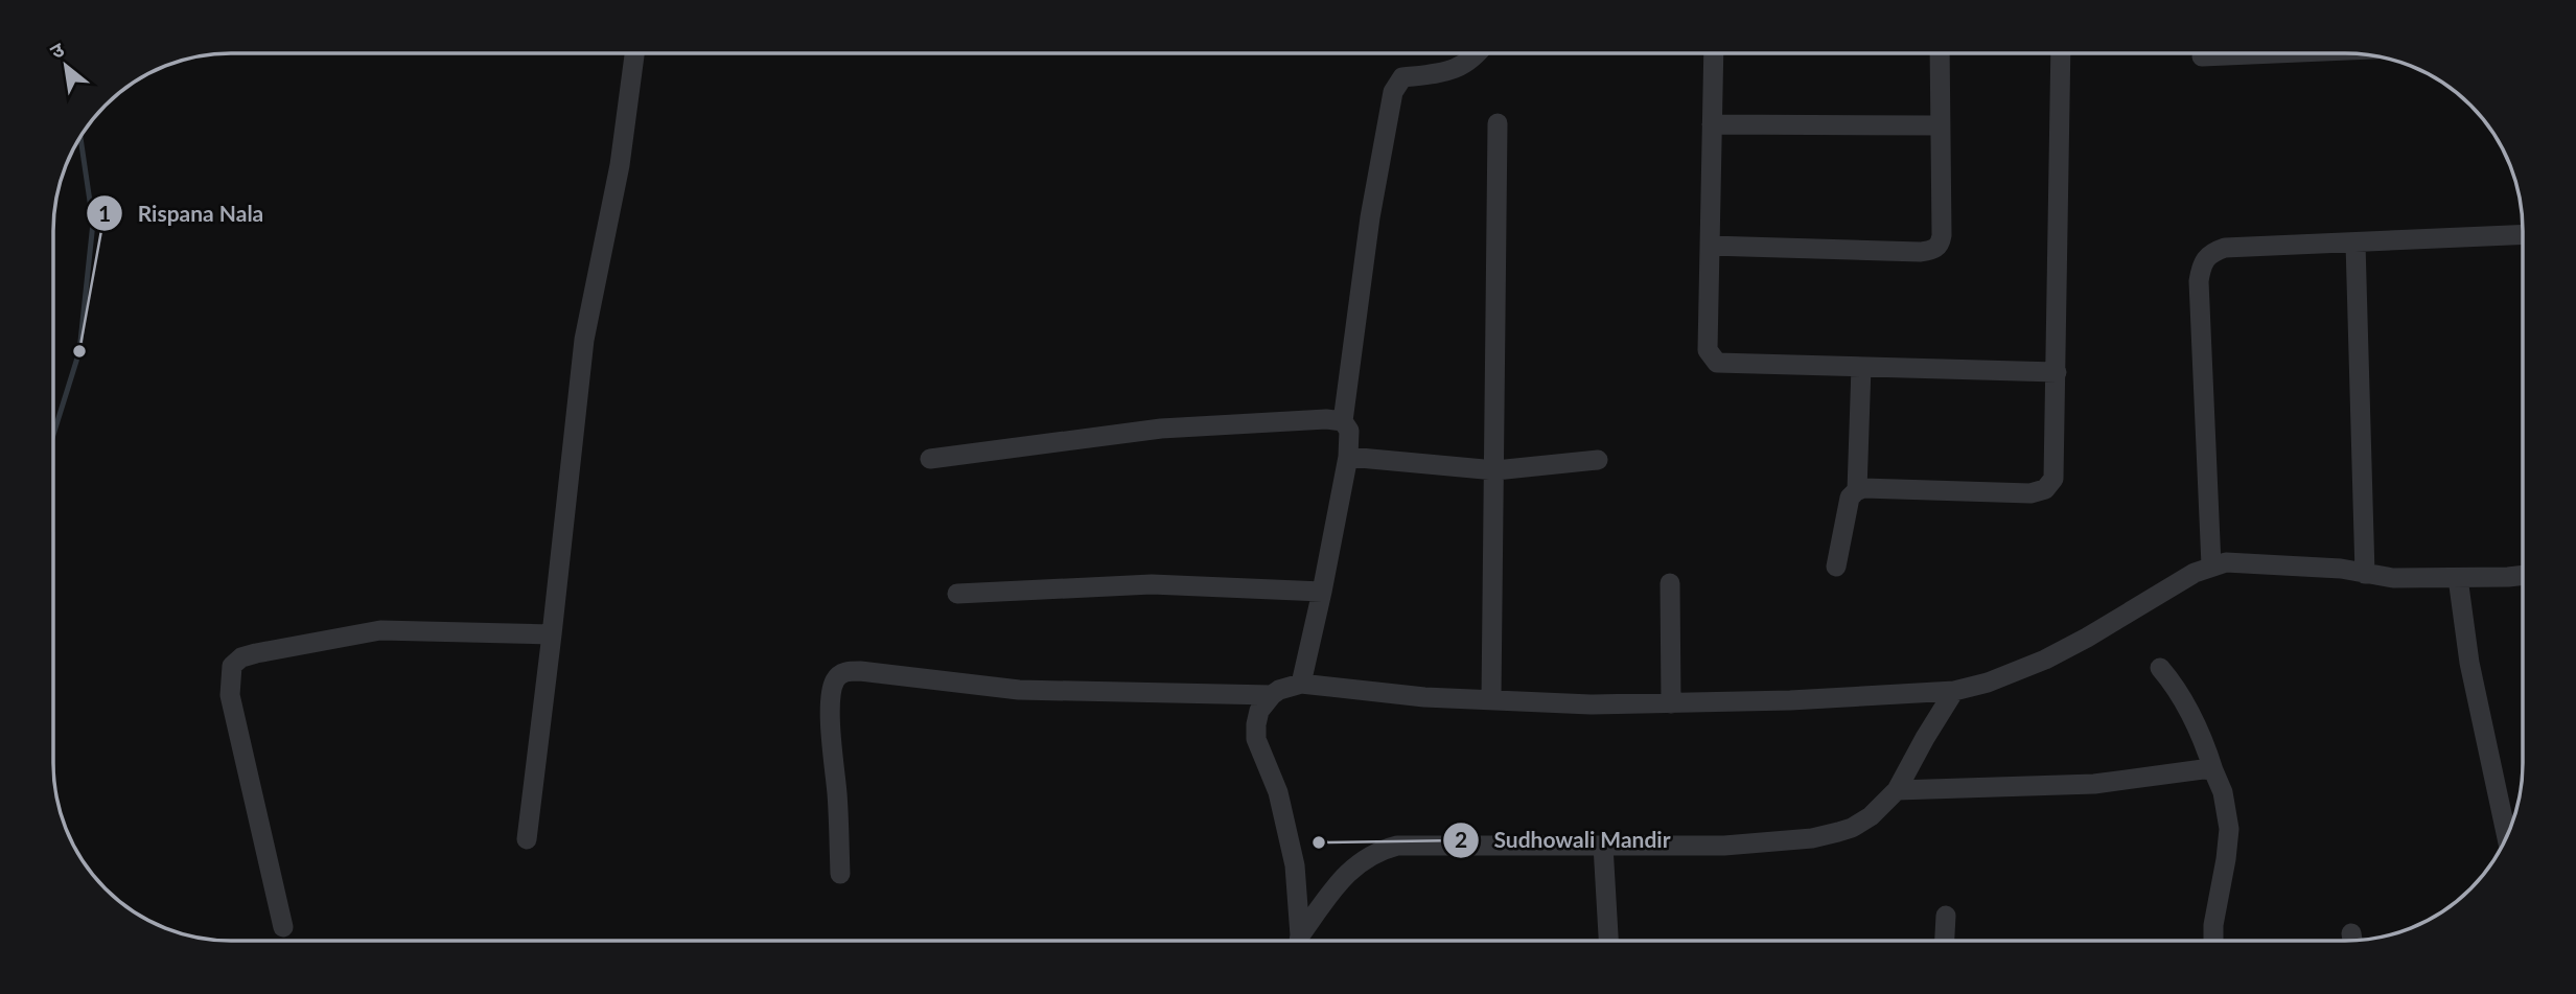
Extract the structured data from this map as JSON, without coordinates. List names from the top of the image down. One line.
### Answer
{"places":["Rispana Nala","Sudhowali Mandir"],"north":"top left"}
